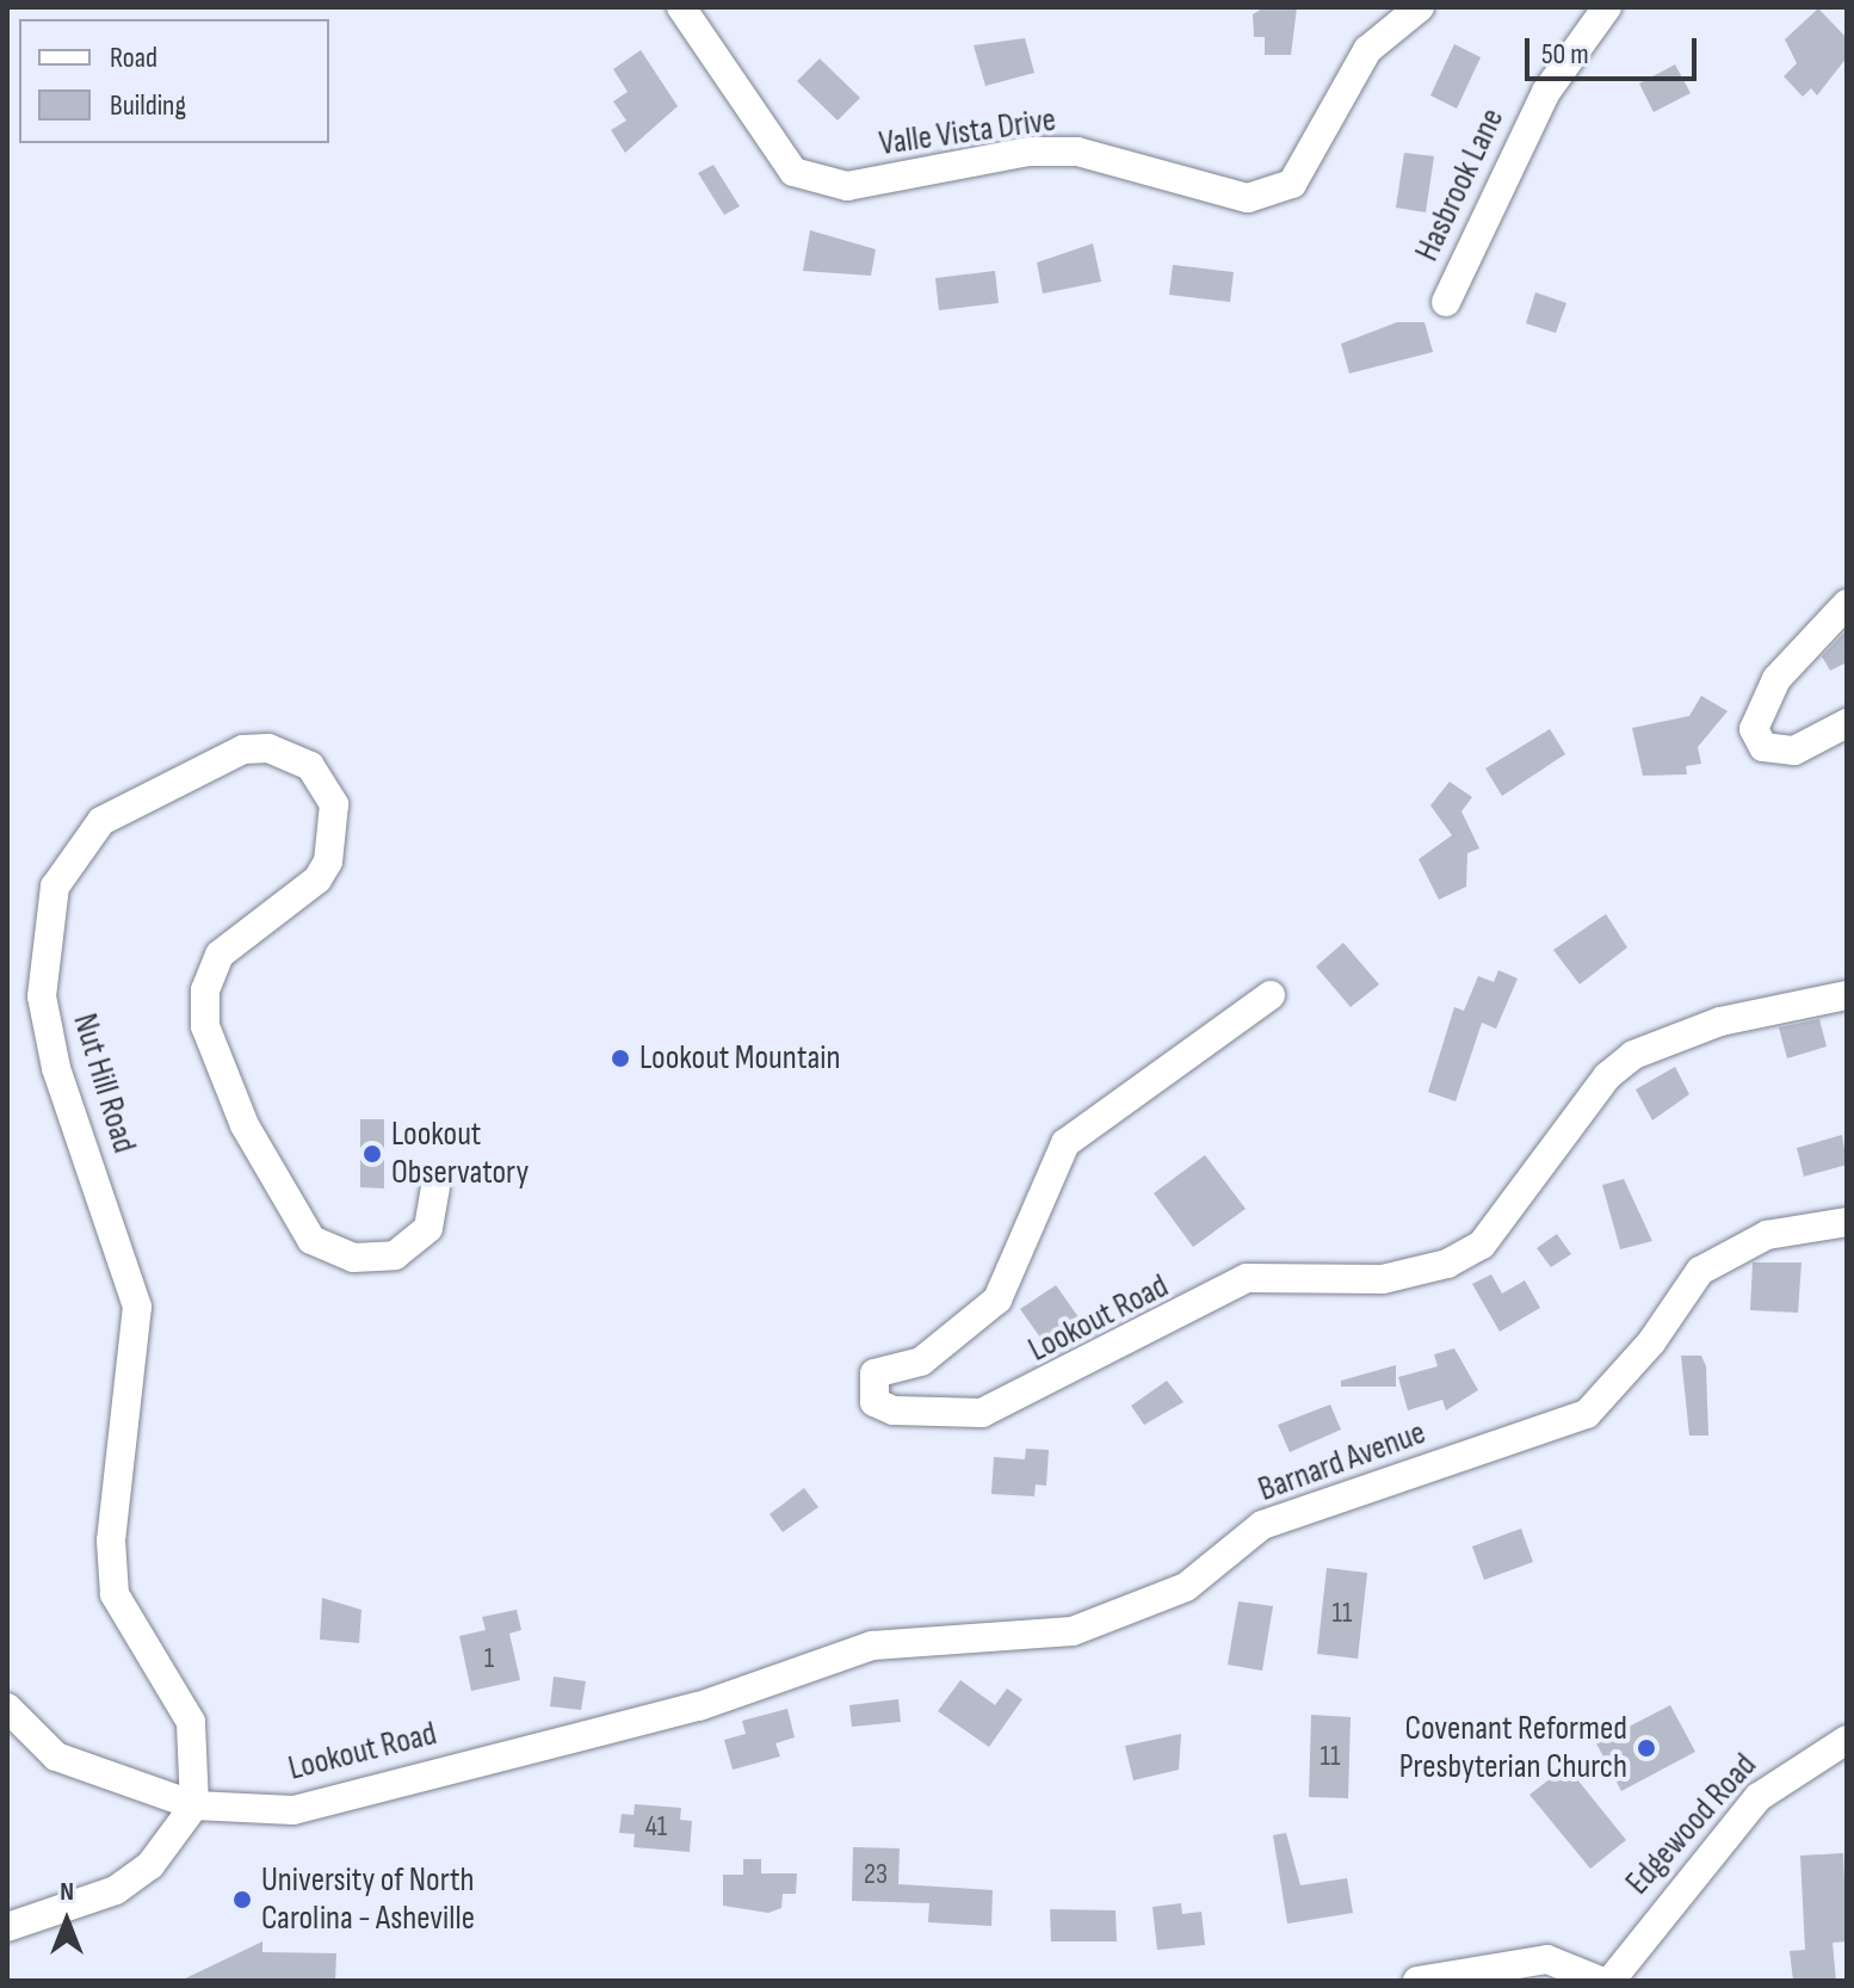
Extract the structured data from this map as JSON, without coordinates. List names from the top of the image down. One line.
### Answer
{"streets":{"street":["Valle Vista Drive","Hasbrook Lane","Nut Hill Road","Lookout Road","Barnard Avenue","Edgewood Road"]},"crossings":[["Nut Hill Road","Lookout Road"],["Lookout Road","Barnard Avenue"]],"places":["Lookout Mountain","Lookout Observatory","Covenant Reformed Presbyterian Church","University of North Carolina - Asheville"],"house_numbers":["11","1","11","41","23"],"legend":["Road","Building"],"scale_bar":"50 m","north":"top"}
